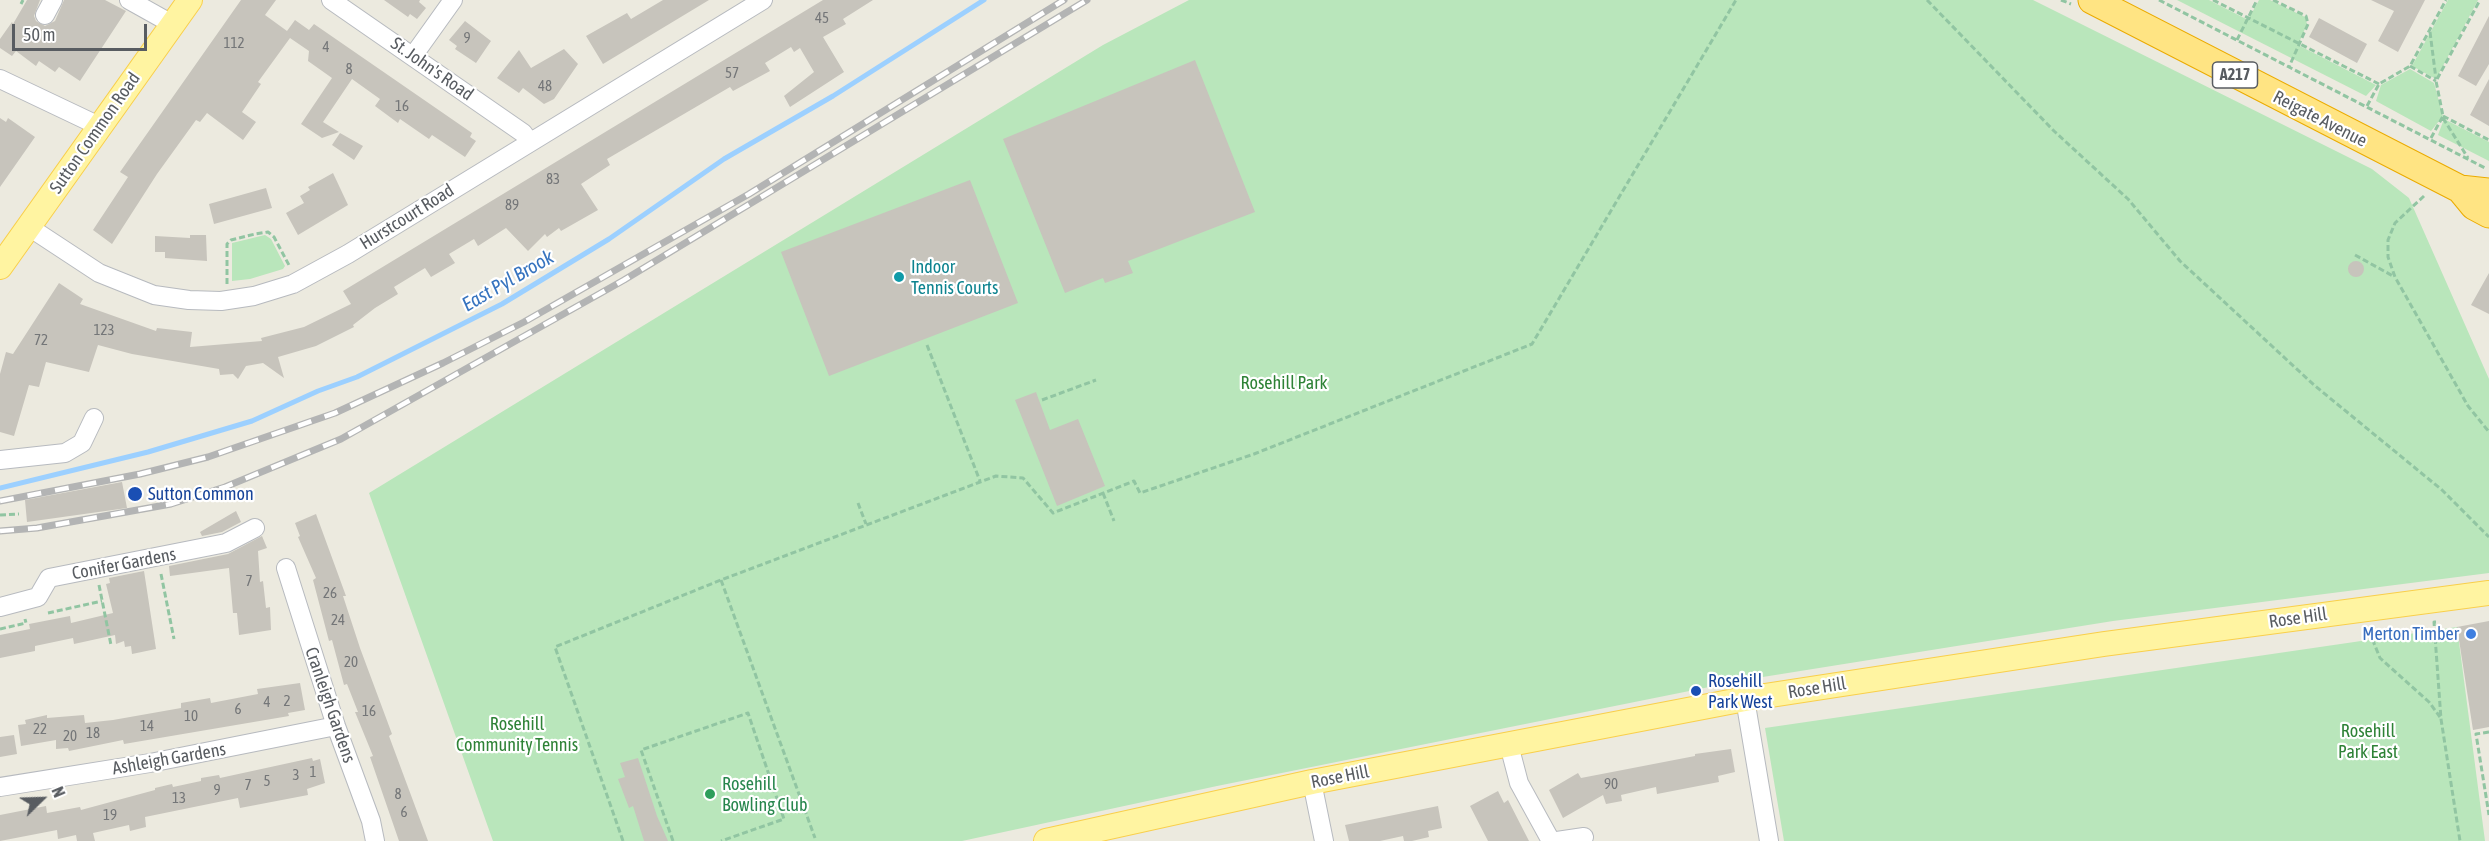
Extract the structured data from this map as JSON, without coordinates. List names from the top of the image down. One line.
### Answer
{"streets":{"highway":["A217","Reigate Avenue"],"main road":["Sutton Common Road","Rose Hill"],"street":["St. John's Road","Hurstcourt Road","Conifer Gardens","Cranleigh Gardens","Ashleigh Gardens"]},"crossings":[["St. John's Road","Hurstcourt Road"],["A217","Reigate Avenue"],["Sutton Common Road","Hurstcourt Road"],["Cranleigh Gardens","Ashleigh Gardens"]],"water":["East Pyl Brook"],"parks":["Rosehill Park","Rosehill Community Tennis","Rosehill Park East"],"places":["Indoor Tennis Courts","Sutton Common","Merton Timber","Rosehill Park West","Rosehill Bowling Club"],"house_numbers":["45","9","112","4","8","57","48","16","83","89","123","72","7","26","24","20","2","4","6","16","10","14","22","18","20","1","3","5","90","7","9","8","13","6","19"],"scale_bar":"50 m","north":"top right"}
